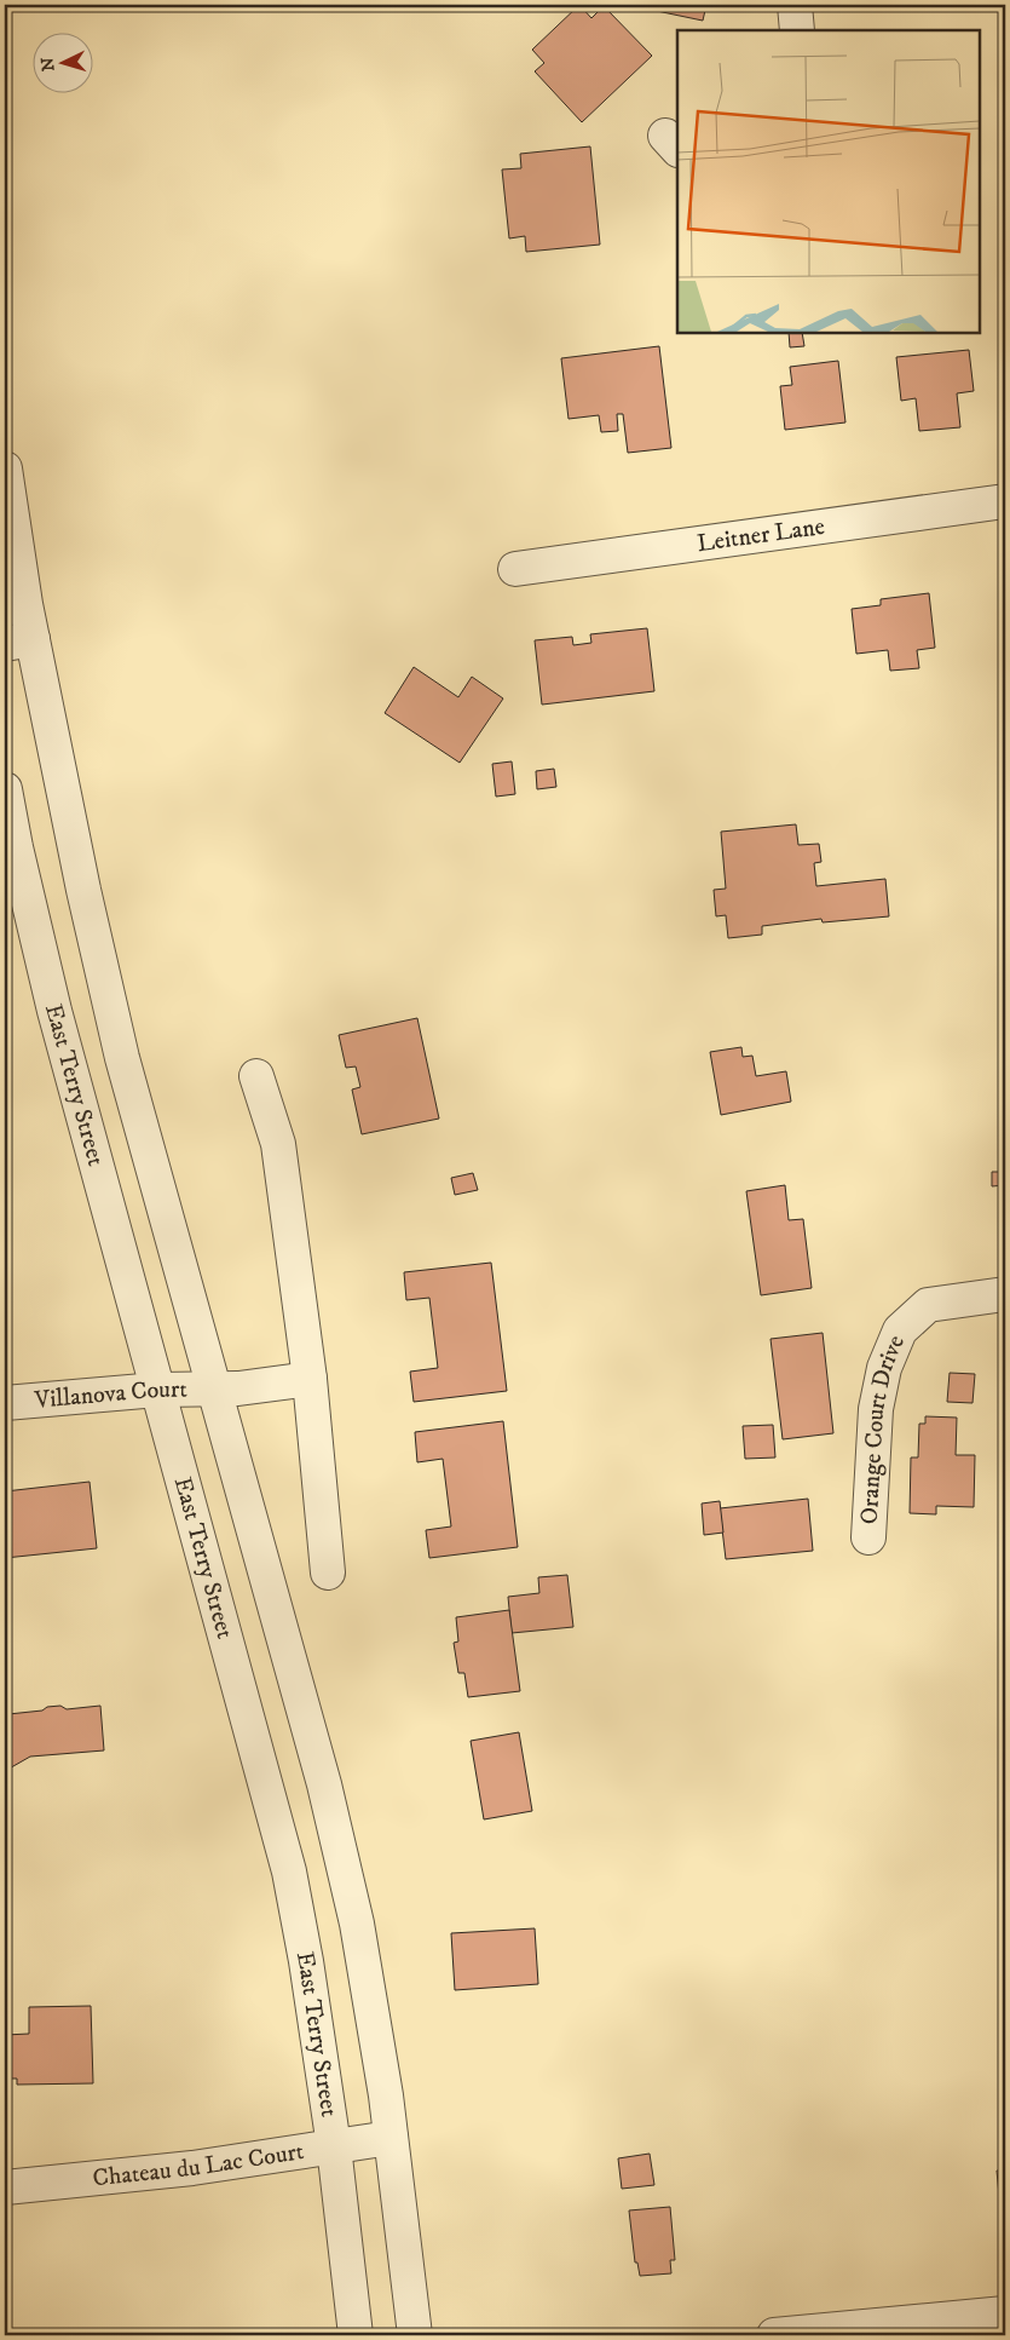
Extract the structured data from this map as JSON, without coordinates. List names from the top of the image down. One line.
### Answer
{"streets":{"street":["Leitner Lane","East Terry Street","Villanova Court","Orange Court Drive","Chateau du Lac Court"]},"crossings":[["East Terry Street","Villanova Court"],["East Terry Street","Chateau du Lac Court"]],"north":"left"}
